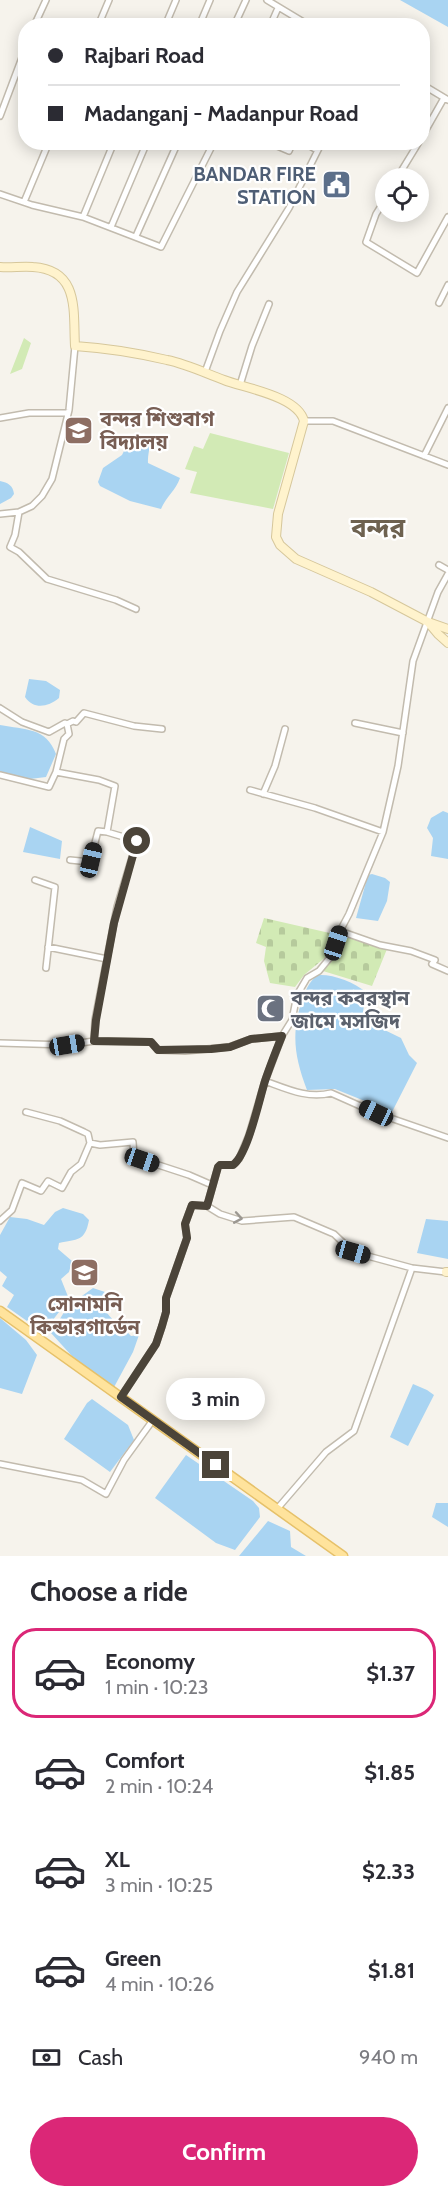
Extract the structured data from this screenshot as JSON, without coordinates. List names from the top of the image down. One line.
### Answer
{"districts":["বন্দর"],"places":{"public building":["BANDAR FIRE STATION"],"school or university":["বন্দর শিশুবাগ বিদ্যালয়","সোনামনি কিন্ডারগার্ডেন"],"mosque":["বন্দর কবরস্থান জামে মসজিদ"]},"page":{"banner":["Rajbari Road","Madanganj - Madanpur Road"],"bubble":"3 min","heading":"Choose a ride","list":[{"name":"Economy","note":"1 min · 10:23","value":"$1.37"},{"name":"Comfort","note":"2 min · 10:24","value":"$1.85"},{"name":"XL","note":"3 min · 10:25","value":"$2.33"},{"name":"Green","note":"4 min · 10:26","value":"$1.81"}],"pay":["Cash","940 m"],"buttons":"Confirm"}}
